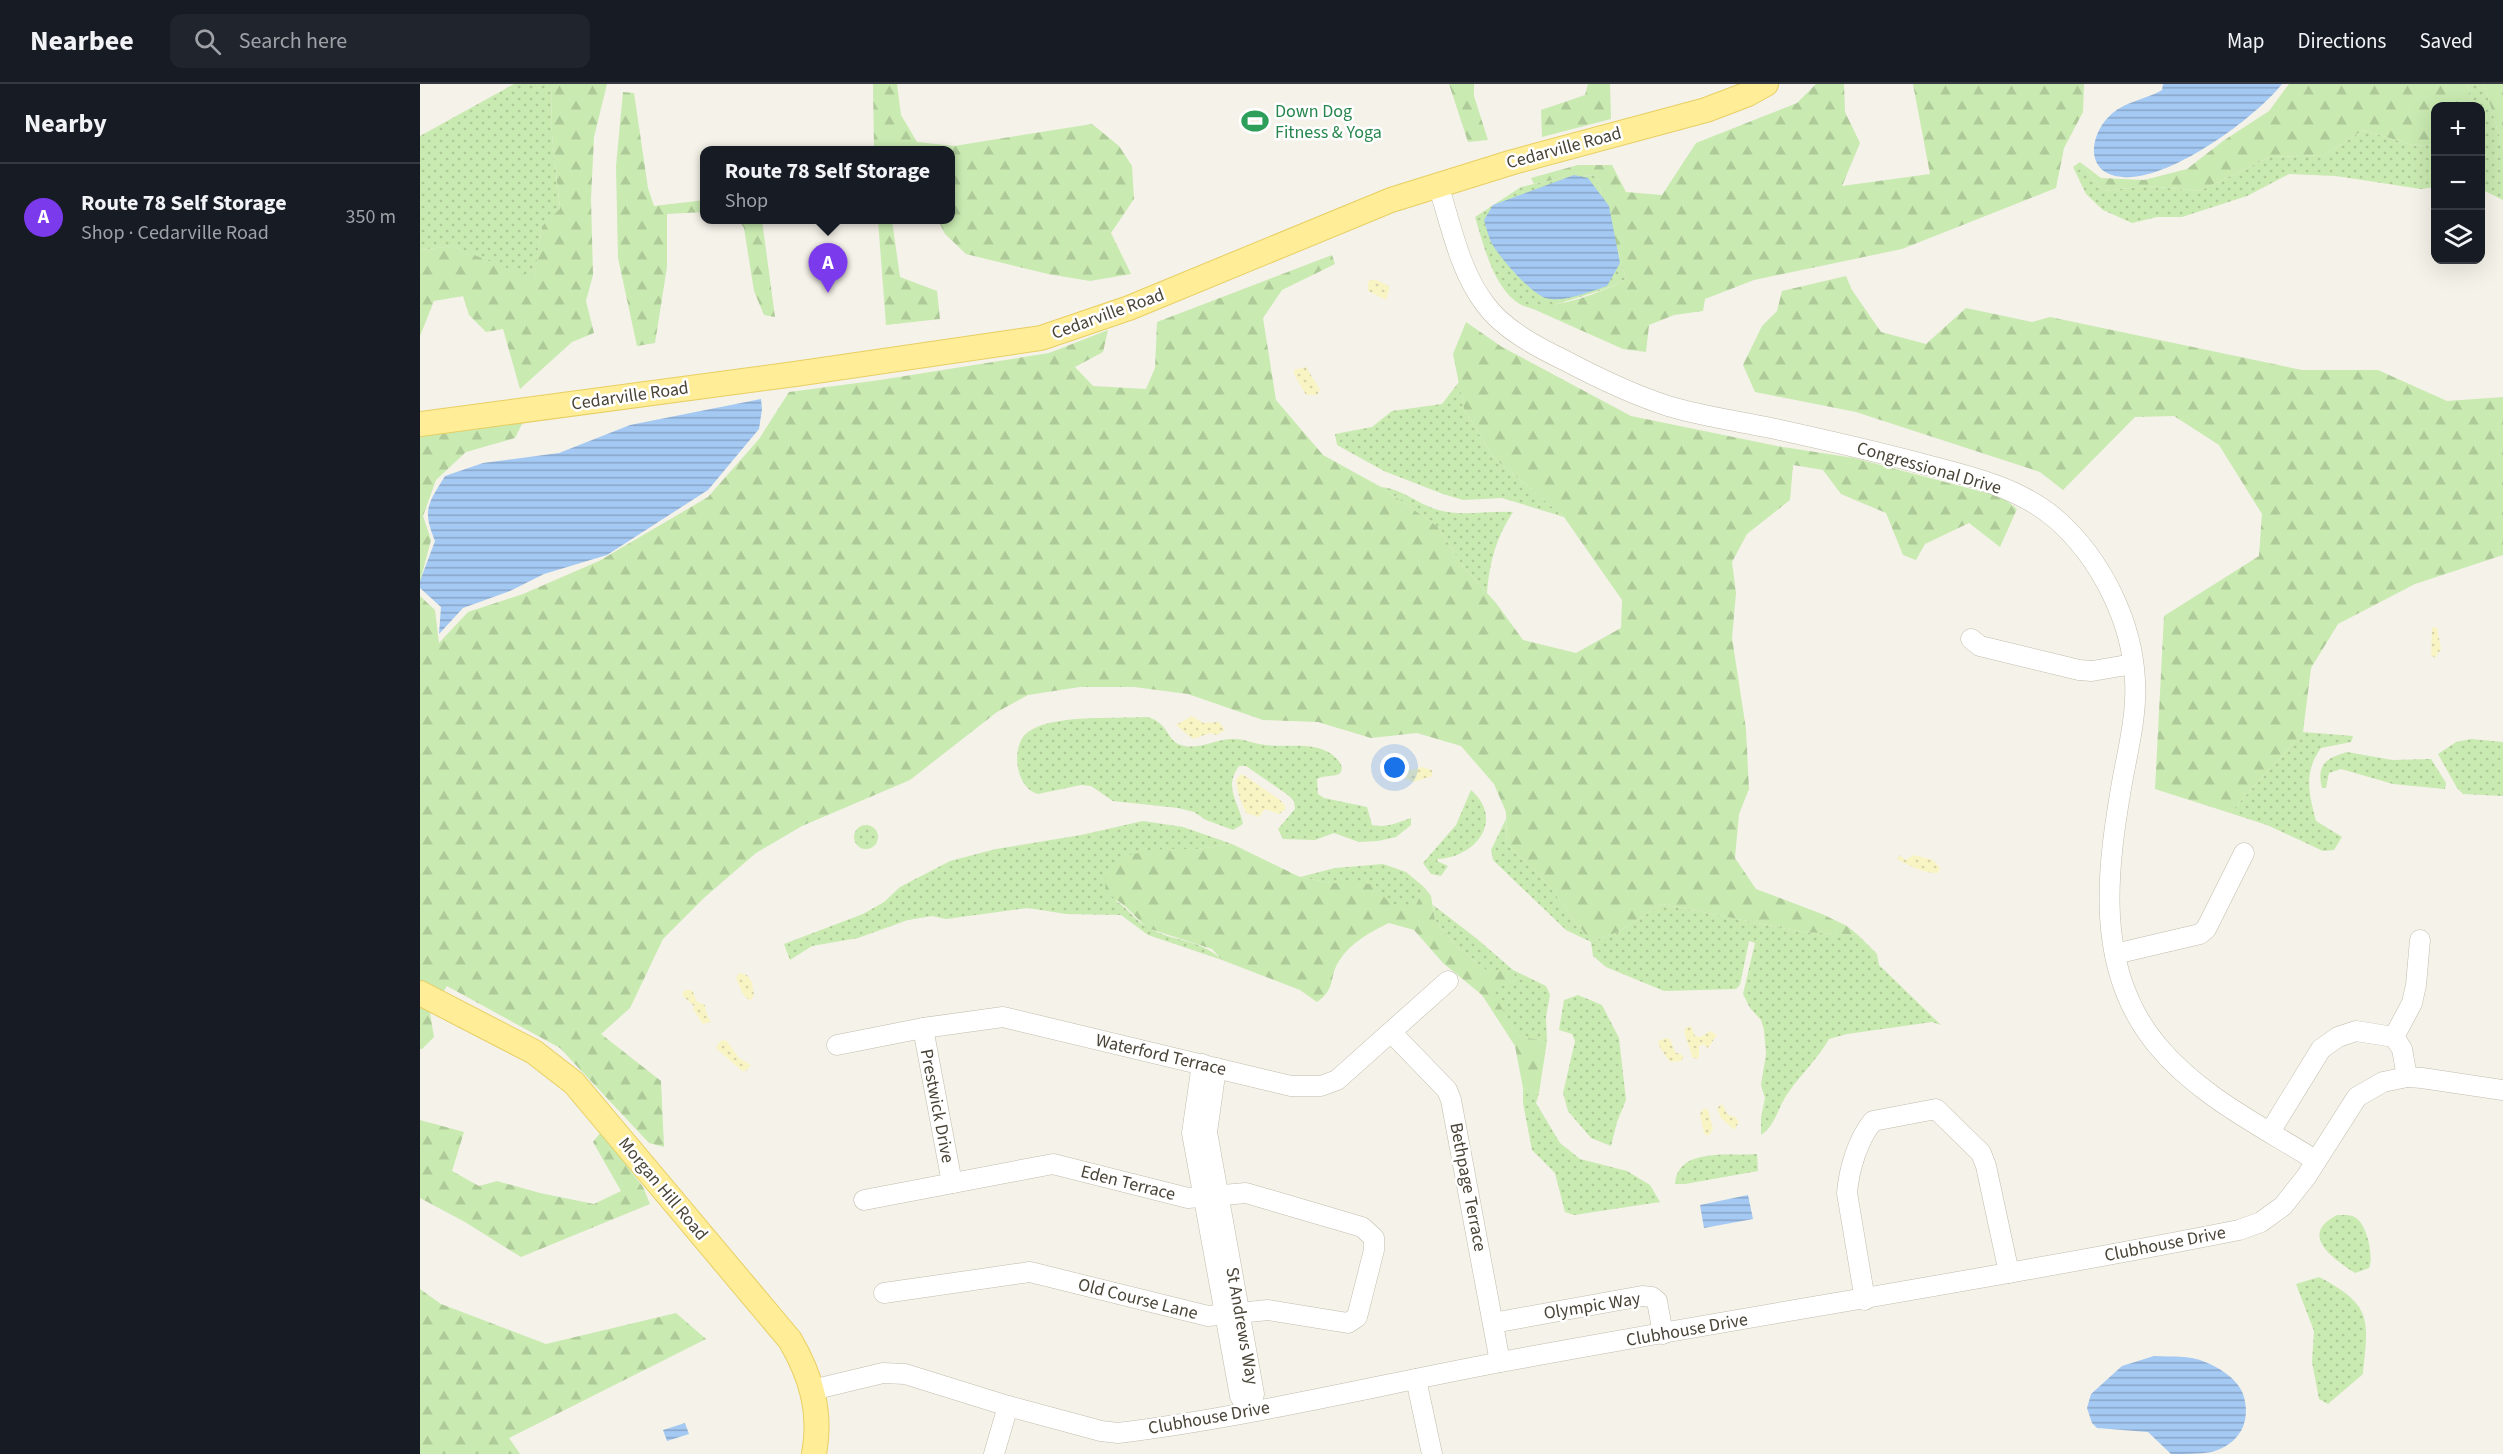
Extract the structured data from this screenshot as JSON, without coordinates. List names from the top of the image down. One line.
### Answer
{"streets":{"main road":["Cedarville Road","Morgan Hill Road"],"street":["Congressional Drive","Waterford Terrace","Prestwick Drive","Eden Terrace","Bethpage Terrace","Clubhouse Drive","Old Course Lane","Olympic Way","St Andrews Way"]},"crossings":[["Cedarville Road","Congressional Drive"],["Congressional Drive","Clubhouse Drive"],["Waterford Terrace","Prestwick Drive"],["Waterford Terrace","Bethpage Terrace"],["Waterford Terrace","St Andrews Way"],["Prestwick Drive","Eden Terrace"],["Eden Terrace","Old Course Lane"],["Eden Terrace","St Andrews Way"],["Bethpage Terrace","Clubhouse Drive"],["Bethpage Terrace","Olympic Way"],["Morgan Hill Road","Clubhouse Drive"],["Clubhouse Drive","Olympic Way"],["Clubhouse Drive","St Andrews Way"],["Old Course Lane","St Andrews Way"]],"places":{"sports":["Down Dog Fitness & Yoga"]},"page":{"header":"Nearbee","search":"Search here","nav":["Map","Directions","Saved"],"heading":"Nearby","map_buttons":["+","−"],"popup":["Route 78 Self Storage","Shop"],"list":[{"mark":"A","name":"Route 78 Self Storage","note":"Shop · Cedarville Road","value":"350 m"}],"pins":"A"}}
